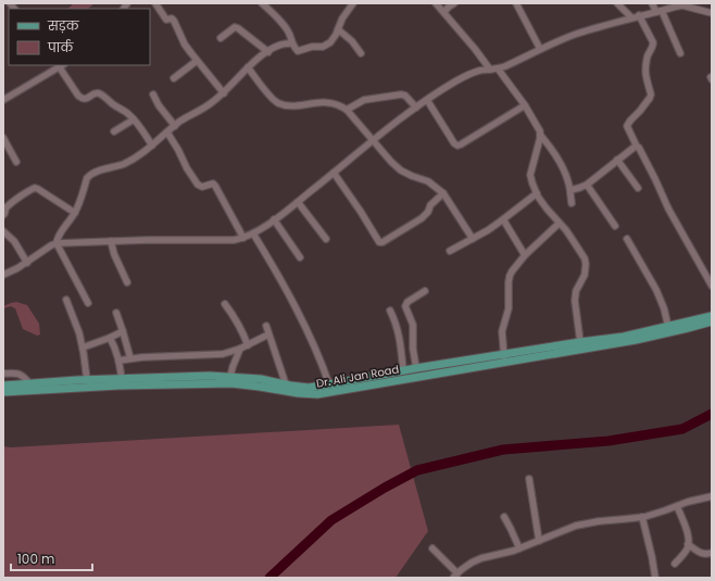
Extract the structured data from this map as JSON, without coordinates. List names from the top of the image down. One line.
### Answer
{"streets":{"main road":["Dr. Ali Jan Road"]},"legend":["सड़क","पार्क"],"scale_bar":"100 m"}
